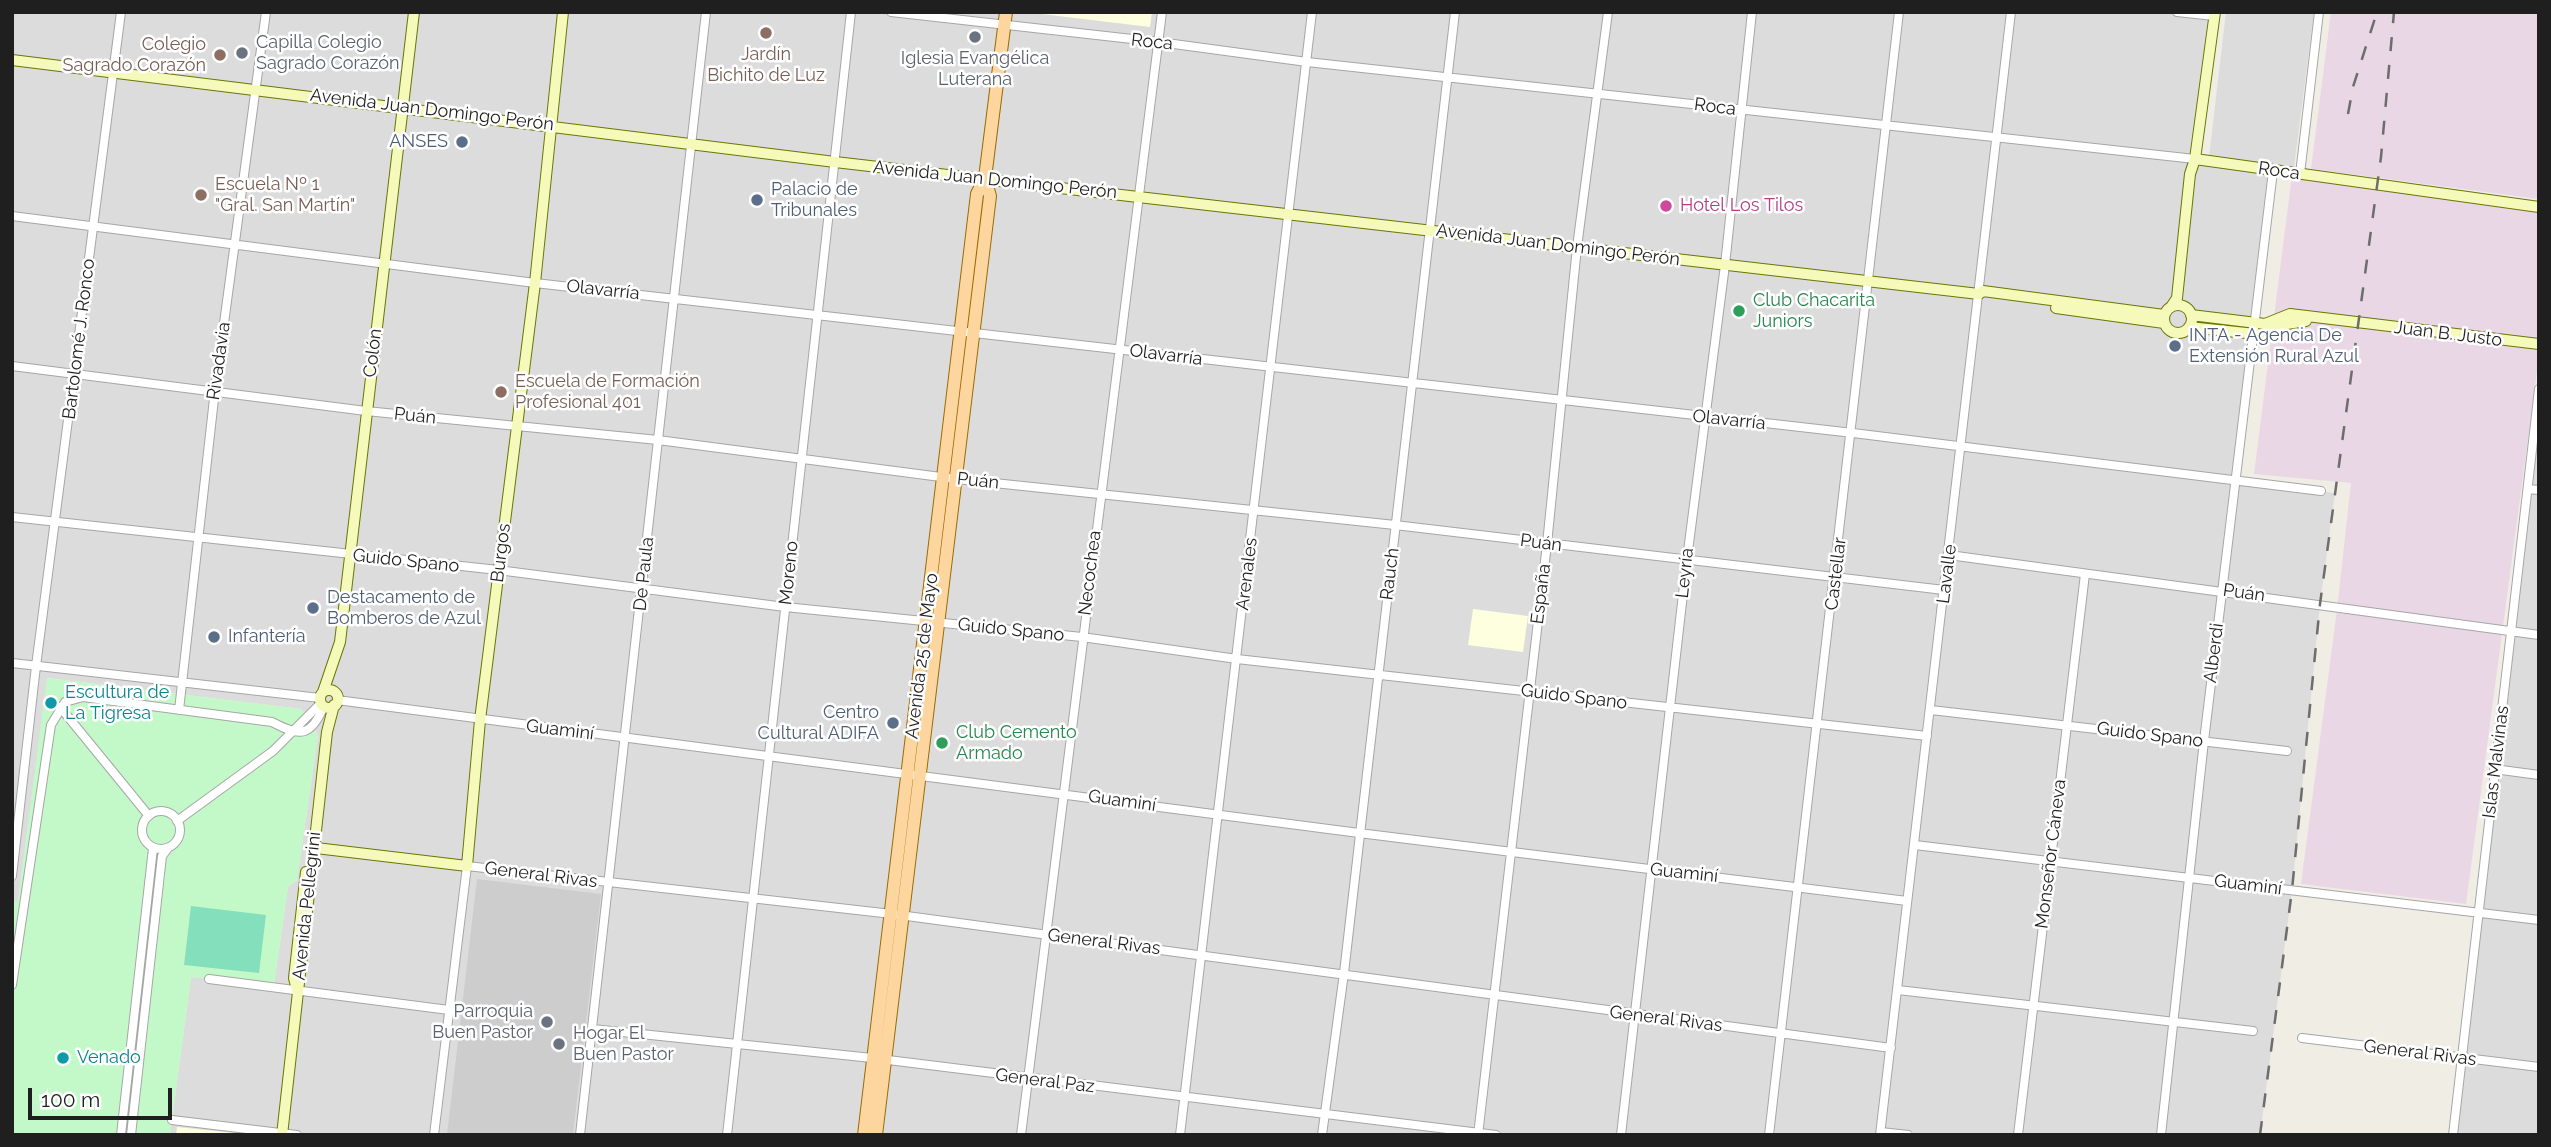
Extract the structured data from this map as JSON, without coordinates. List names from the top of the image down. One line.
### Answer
{"streets":{"main road":["Roca","Avenida Juan Domingo Perón","Juan B. Justo","Colón","Burgos","Avenida 25 de Mayo","General Rivas","Avenida Pellegrini"],"street":["Olavarría","Bartolomé J. Ronco","Rivadavia","Puán","Guido Spano","Moreno","Necochea","Leyría","De Paula","Arenales","Rauch","Castellar","Lavalle","España","Alberdi","Guaminí","Islas Malvinas","Monseñor Cáneva","General Paz"]},"crossings":[["Roca","Necochea"],["Roca","Leyría"],["Roca","Arenales"],["Roca","Rauch"],["Roca","Castellar"],["Roca","Lavalle"],["Roca","España"],["Roca","Alberdi"],["Roca","Avenida 25 de Mayo"],["Avenida Juan Domingo Perón","Juan B. Justo"],["Avenida Juan Domingo Perón","Bartolomé J. Ronco"],["Avenida Juan Domingo Perón","Colón"],["Avenida Juan Domingo Perón","Rivadavia"],["Avenida Juan Domingo Perón","Burgos"],["Avenida Juan Domingo Perón","Moreno"],["Avenida Juan Domingo Perón","Necochea"],["Avenida Juan Domingo Perón","Leyría"],["Avenida Juan Domingo Perón","De Paula"],["Avenida Juan Domingo Perón","Arenales"],["Avenida Juan Domingo Perón","Rauch"],["Avenida Juan Domingo Perón","Castellar"],["Avenida Juan Domingo Perón","Lavalle"],["Avenida Juan Domingo Perón","España"],["Avenida Juan Domingo Perón","Alberdi"],["Avenida Juan Domingo Perón","Avenida 25 de Mayo"],["Olavarría","Bartolomé J. Ronco"],["Olavarría","Colón"],["Olavarría","Rivadavia"],["Olavarría","Burgos"],["Olavarría","Moreno"],["Olavarría","Necochea"],["Olavarría","Leyría"],["Olavarría","De Paula"],["Olavarría","Arenales"],["Olavarría","Rauch"],["Olavarría","Castellar"],["Olavarría","Lavalle"],["Olavarría","España"],["Olavarría","Alberdi"],["Olavarría","Avenida 25 de Mayo"],["Bartolomé J. Ronco","Puán"],["Bartolomé J. Ronco","Guido Spano"],["Bartolomé J. Ronco","Guaminí"],["Colón","Puán"],["Colón","Guido Spano"],["Colón","Guaminí"],["Colón","Avenida Pellegrini"],["Rivadavia","Puán"],["Rivadavia","Guido Spano"],["Rivadavia","Guaminí"],["Puán","Burgos"],["Puán","Moreno"],["Puán","Necochea"],["Puán","Leyría"],["Puán","De Paula"],["Puán","Arenales"],["Puán","Rauch"],["Puán","Castellar"],["Puán","Lavalle"],["Puán","España"],["Puán","Alberdi"],["Puán","Avenida 25 de Mayo"],["Puán","Islas Malvinas"],["Puán","Monseñor Cáneva"],["Burgos","Guido Spano"],["Burgos","Guaminí"],["Burgos","General Rivas"],["Guido Spano","Moreno"],["Guido Spano","Necochea"],["Guido Spano","Leyría"],["Guido Spano","De Paula"],["Guido Spano","Arenales"],["Guido Spano","Rauch"],["Guido Spano","Castellar"],["Guido Spano","Lavalle"],["Guido Spano","España"],["Guido Spano","Alberdi"],["Guido Spano","Avenida 25 de Mayo"],["Guido Spano","Monseñor Cáneva"],["Moreno","Guaminí"],["Moreno","General Rivas"],["Moreno","General Paz"],["Necochea","Guaminí"],["Necochea","General Rivas"],["Necochea","General Paz"],["Leyría","Guaminí"],["Leyría","General Rivas"],["De Paula","Guaminí"],["De Paula","General Rivas"],["De Paula","General Paz"],["Arenales","Guaminí"],["Arenales","General Rivas"],["Arenales","General Paz"],["Rauch","Guaminí"],["Rauch","General Rivas"],["Rauch","General Paz"],["Castellar","Guaminí"],["Castellar","General Rivas"],["Lavalle","Guaminí"],["Lavalle","General Rivas"],["España","Guaminí"],["España","General Rivas"],["España","General Paz"],["Alberdi","Guaminí"],["Avenida 25 de Mayo","Guaminí"],["Avenida 25 de Mayo","General Rivas"],["Avenida 25 de Mayo","General Paz"],["Guaminí","Islas Malvinas"],["Guaminí","Monseñor Cáneva"],["Guaminí","Avenida Pellegrini"],["Islas Malvinas","General Rivas"],["General Rivas","Avenida Pellegrini"]],"places":["Jardín Bichito de Luz","Iglesia Evangélica Luterana","Capilla Colegio Sagrado Corazón","Colegio Sagrado Corazón","ANSES","Escuela Nº 1 \"Gral. San Martín\"","Palacio de Tribunales","Hotel Los Tilos","Club Chacarita Juniors","INTA - Agencia De Extensión Rural Azul","Escuela de Formación Profesional 401","Destacamento de Bomberos de Azul","Infantería","Escultura de La Tigresa","Centro Cultural ADIFA","Club Cemento Armado","Parroquia Buen Pastor","Hogar El Buen Pastor","Venado"],"scale_bar":"100 m"}
